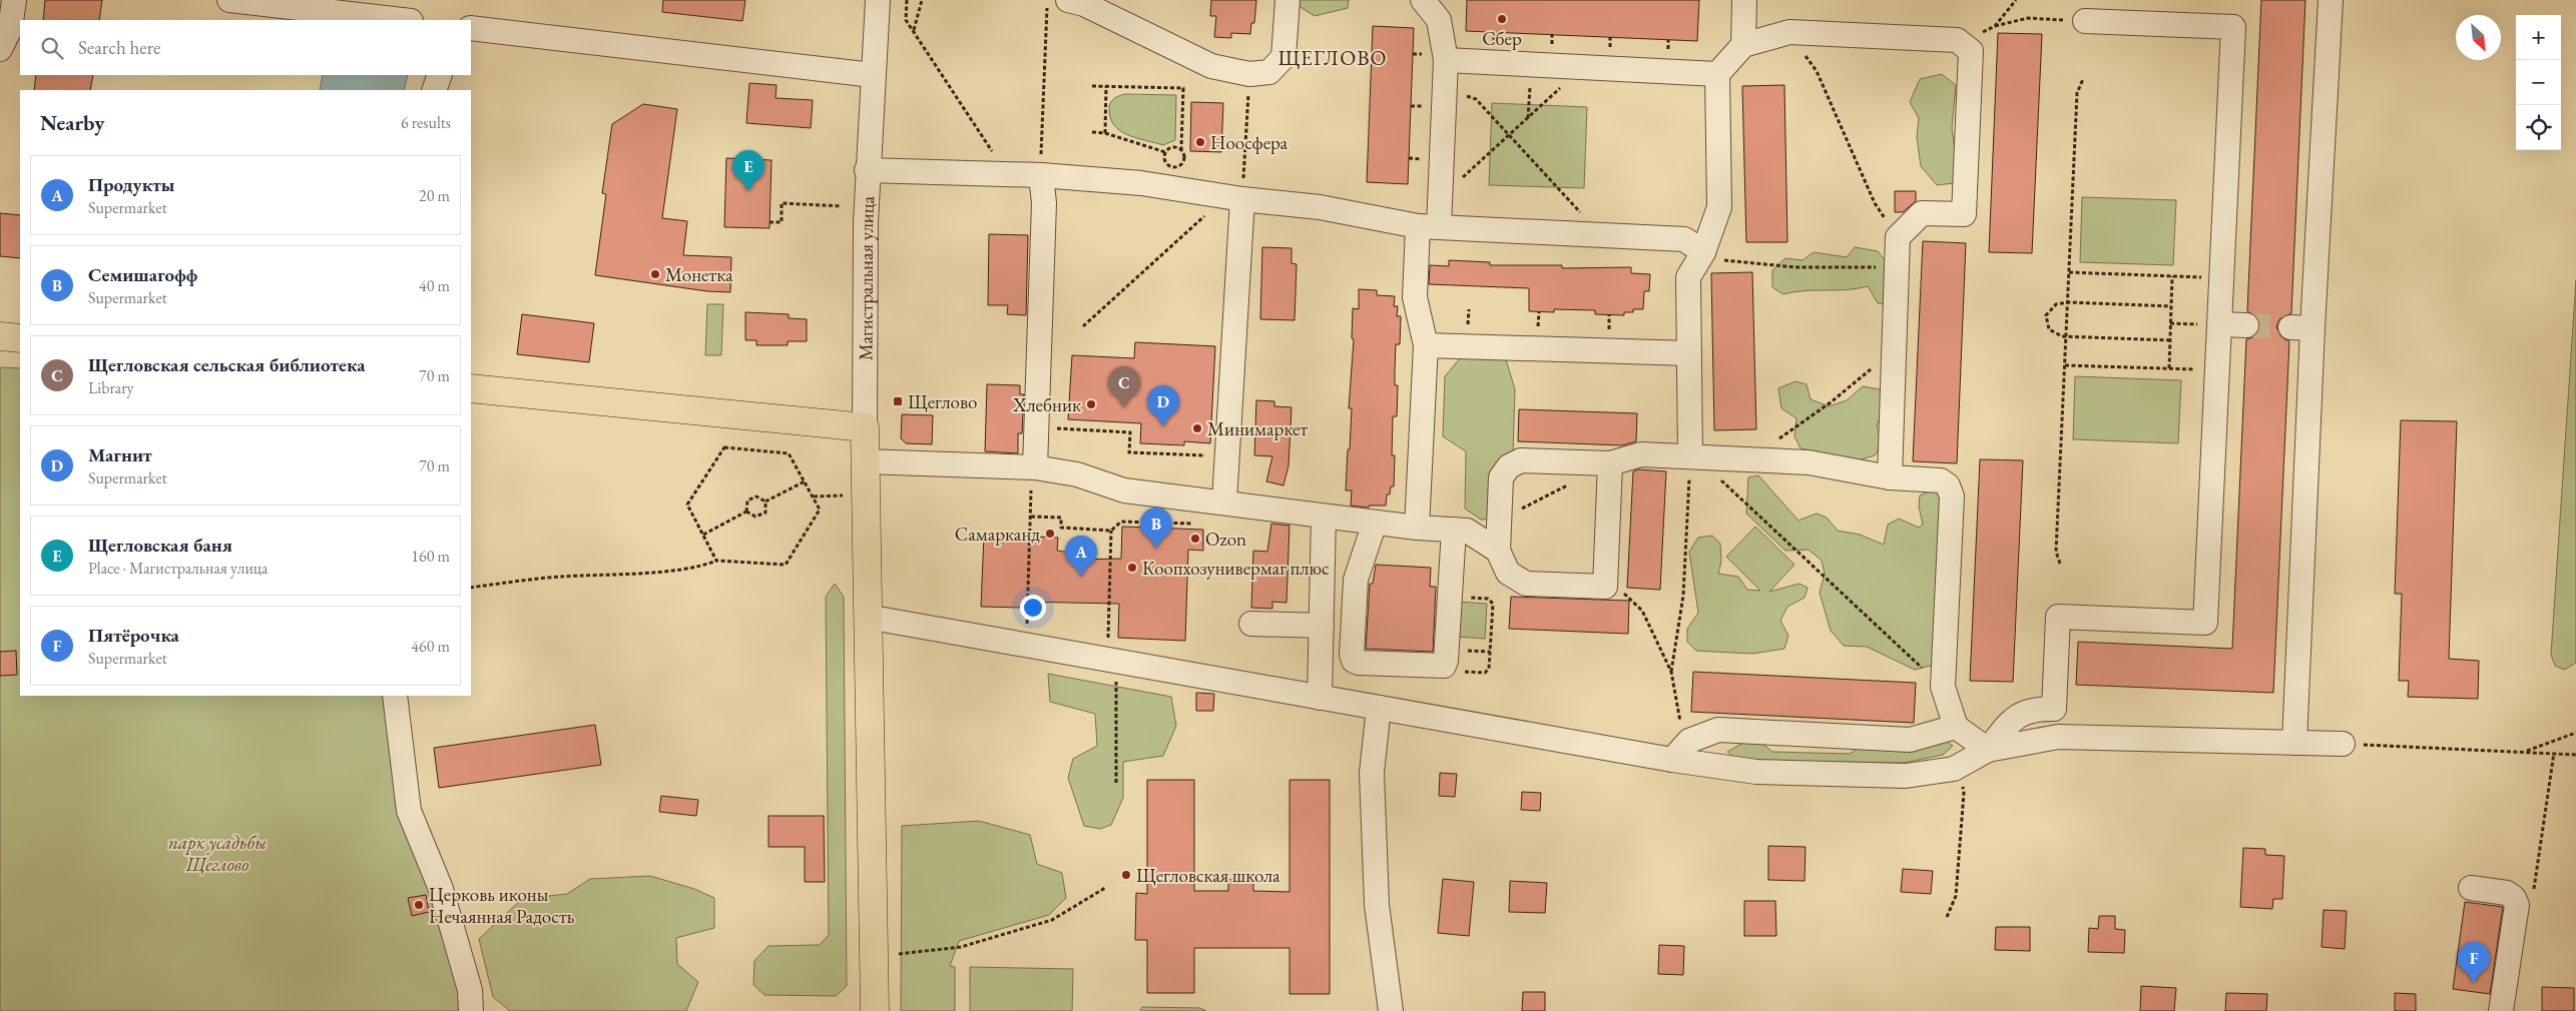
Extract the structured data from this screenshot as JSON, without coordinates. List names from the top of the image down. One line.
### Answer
{"streets":{"main road":["Магистральная улица"]},"districts":["ЩЕГЛОВО"],"parks":["парк усадьбы Щеглово"],"places":{"other":["Сбер","Ноосфера","Монетка","Хлебник","Минимаркет","Самарканд","Ozon","Коопхозунивермаг плюс","Щегловская школа","Церковь иконы Нечаянная Радость"],"transit":["Щеглово"]},"north":"bottom right","page":{"map_buttons":["+","−"],"search":"Search here","heading":["Nearby","6 results"],"pins":["E","C","D","B","A","F"],"list":[{"mark":"A","name":"Продукты","note":"Supermarket","value":"20 m"},{"mark":"B","name":"Семишагофф","note":"Supermarket","value":"40 m"},{"mark":"C","name":"Щегловская сельская библиотека","note":"Library","value":"70 m"},{"mark":"D","name":"Магнит","note":"Supermarket","value":"70 m"},{"mark":"E","name":"Щегловская баня","note":"Place · Магистральная улица","value":"160 m"},{"mark":"F","name":"Пятёрочка","note":"Supermarket","value":"460 m"}]}}
